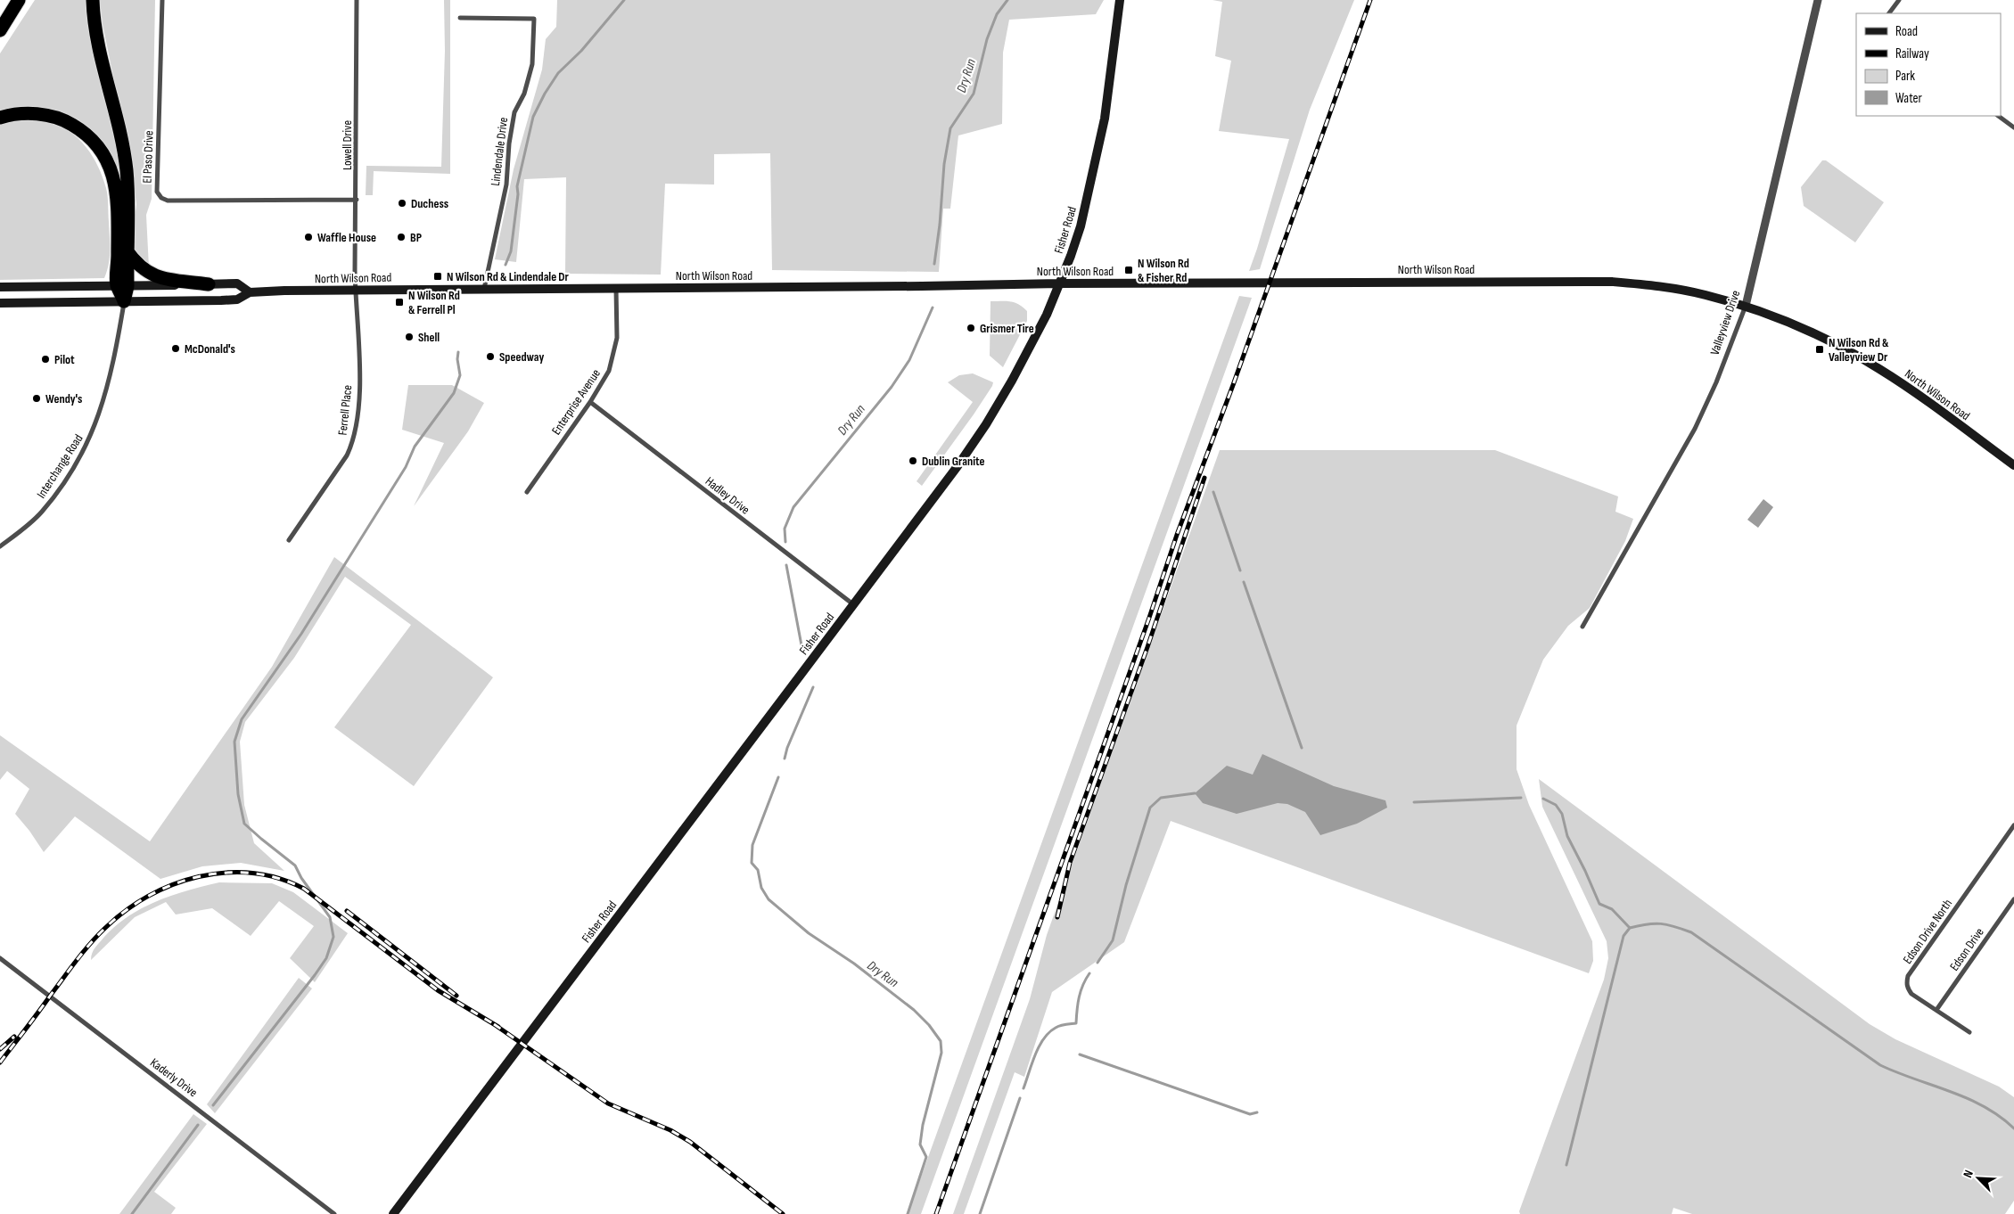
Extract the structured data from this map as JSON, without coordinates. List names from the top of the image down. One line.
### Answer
{"streets":{"main road":["Fisher Road","North Wilson Road"],"street":["Lowell Drive","Lindendale Drive","El Paso Drive","Valleyview Drive","Enterprise Avenue","Ferrell Place","Interchange Road","Hadley Drive","Edson Drive North","Edson Drive","Kaderly Drive"]},"crossings":[["Lowell Drive","El Paso Drive"],["Lowell Drive","North Wilson Road"],["Lowell Drive","Ferrell Place"],["Lindendale Drive","North Wilson Road"],["Fisher Road","North Wilson Road"],["Fisher Road","Hadley Drive"],["North Wilson Road","Valleyview Drive"],["North Wilson Road","Enterprise Avenue"],["North Wilson Road","Ferrell Place"],["North Wilson Road","Interchange Road"],["Enterprise Avenue","Hadley Drive"],["Edson Drive North","Edson Drive"]],"water":["Dry Run"],"places":{"other":["Duchess","Waffle House","BP","Grismer Tire","Shell","McDonald's","Speedway","Pilot","Wendy's","Dublin Granite"],"transit":["N Wilson Rd & Fisher Rd","N Wilson Rd & Lindendale Dr","N Wilson Rd & Ferrell Pl","N Wilson Rd & Valleyview Dr"]},"legend":["Road","Railway","Park","Water"],"north":"top left"}
